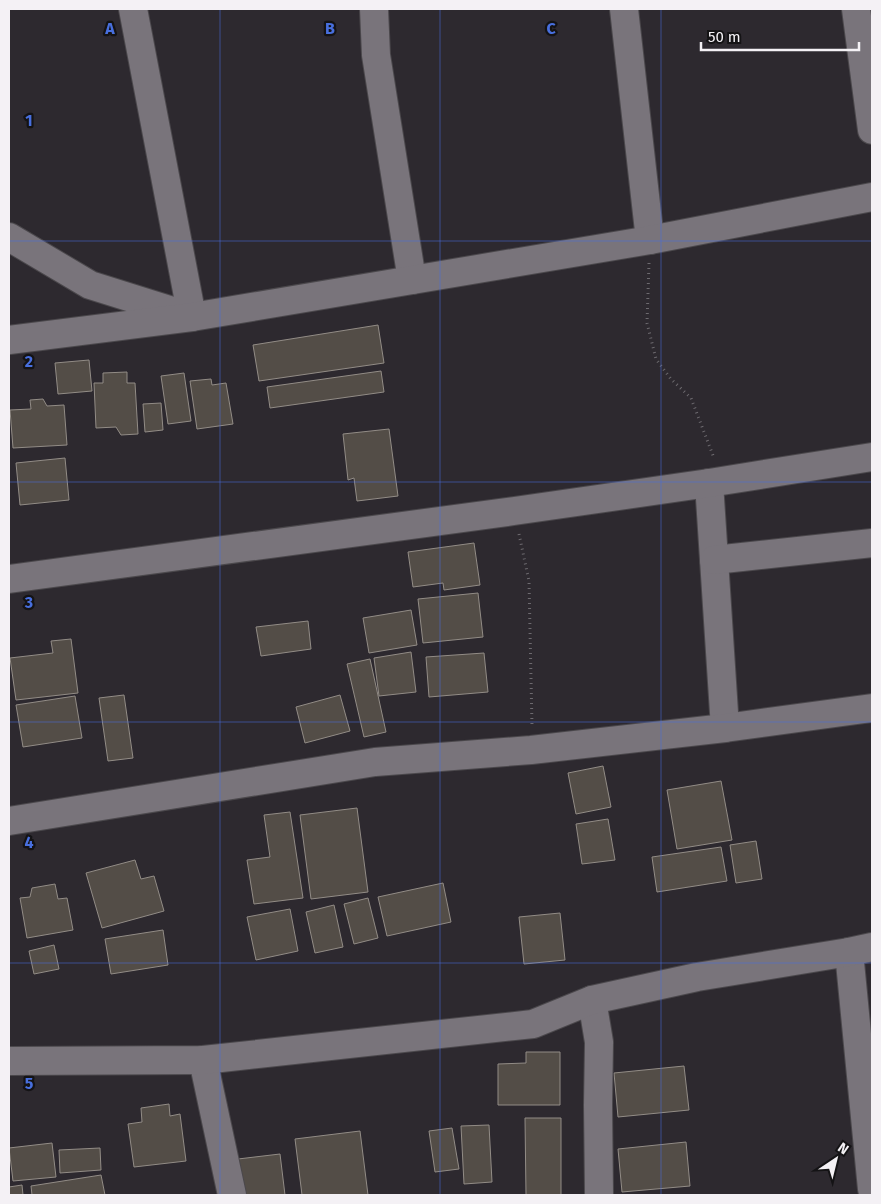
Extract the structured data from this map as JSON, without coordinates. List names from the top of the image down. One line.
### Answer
{"scale_bar":"50 m","north":"top right","grid":{"columns":["A","B","C"],"rows":["1","2","3","4","5"]}}
